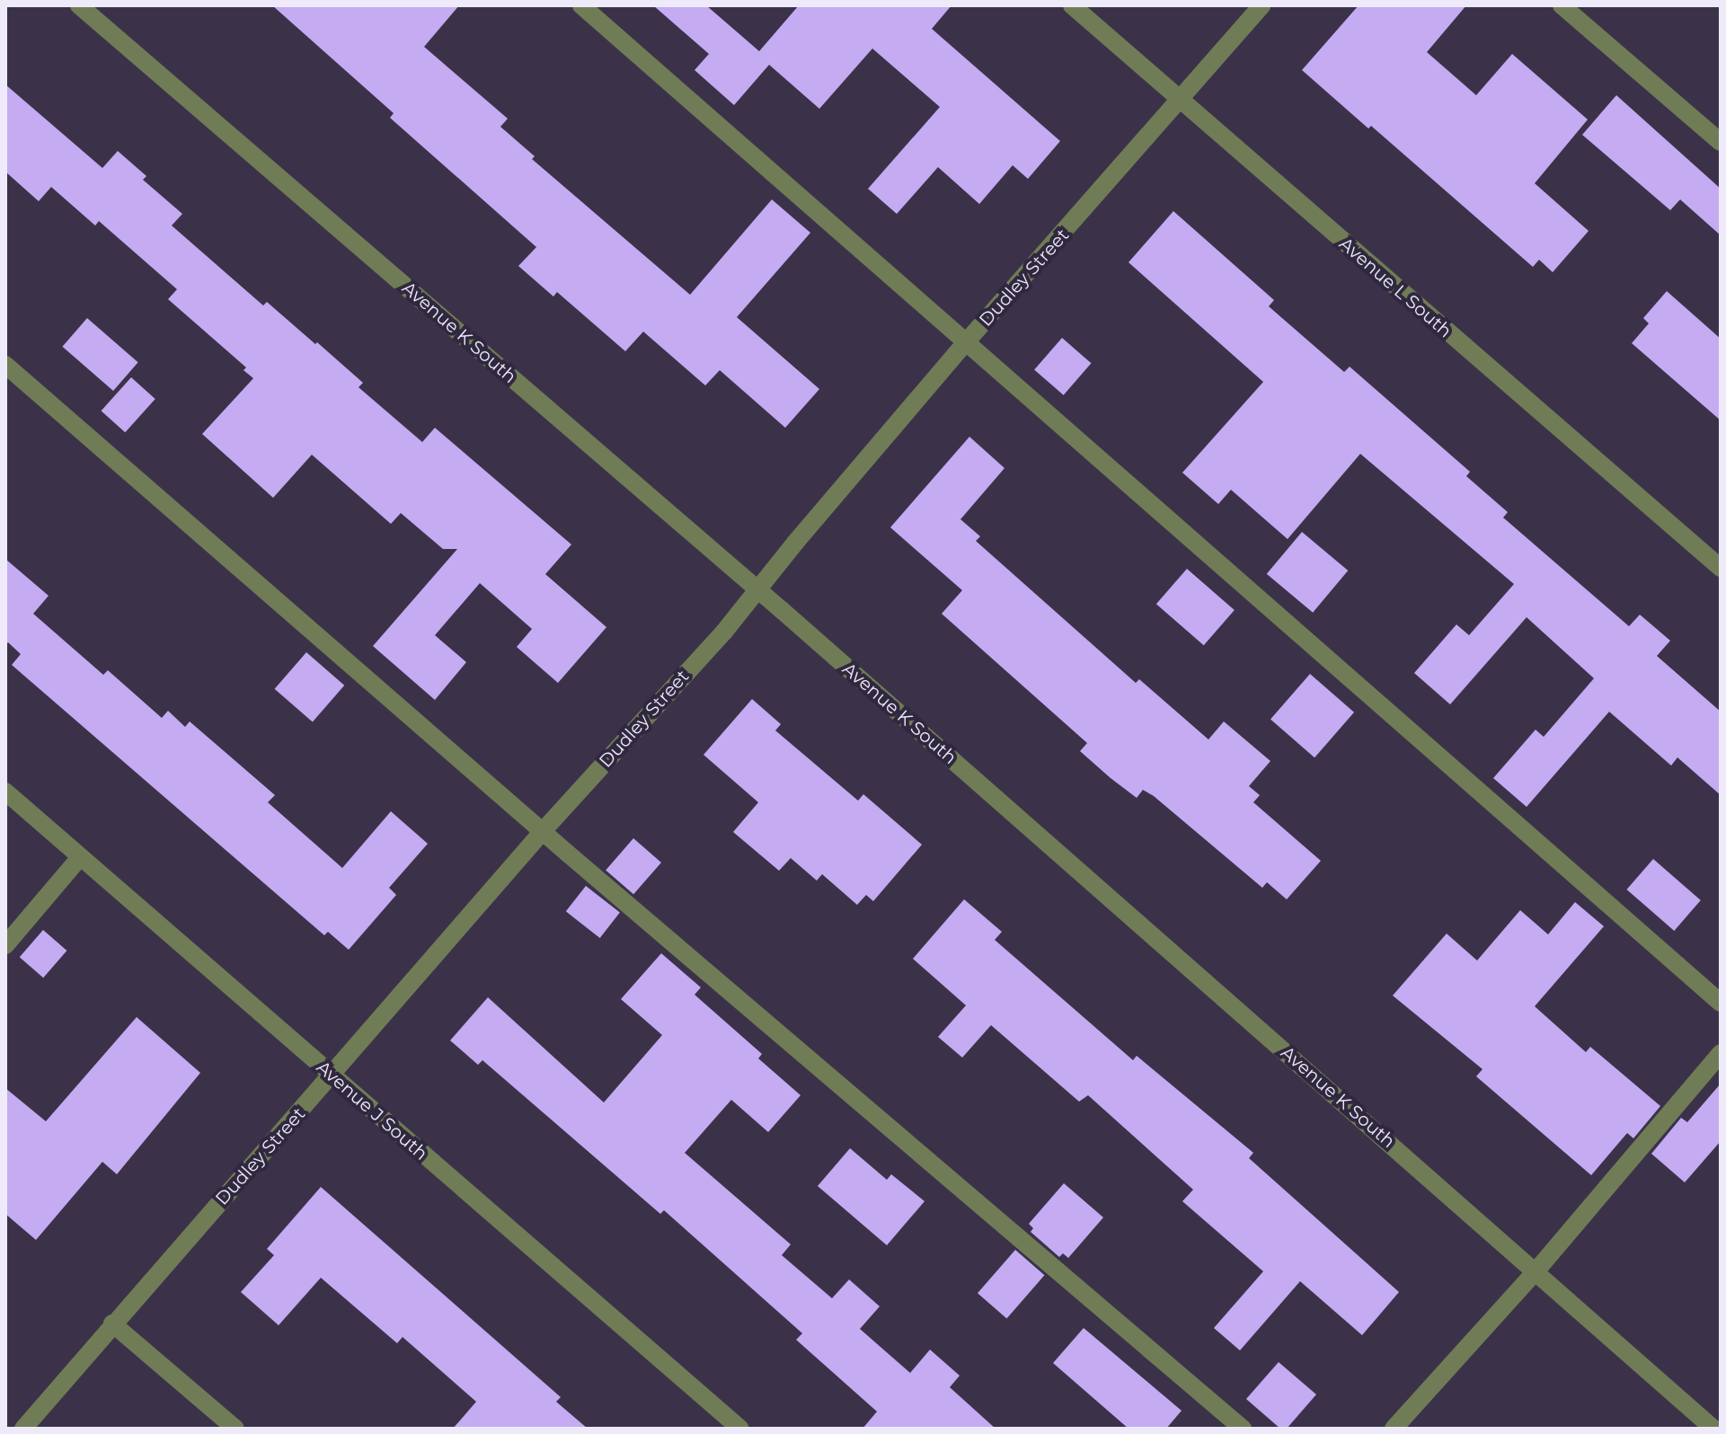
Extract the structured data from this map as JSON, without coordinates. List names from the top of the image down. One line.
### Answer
{"streets":{"street":["Dudley Street","Avenue L South","Avenue K South","Avenue J South"]},"crossings":[["Dudley Street","Avenue L South"],["Dudley Street","Avenue K South"],["Dudley Street","Avenue J South"]]}
